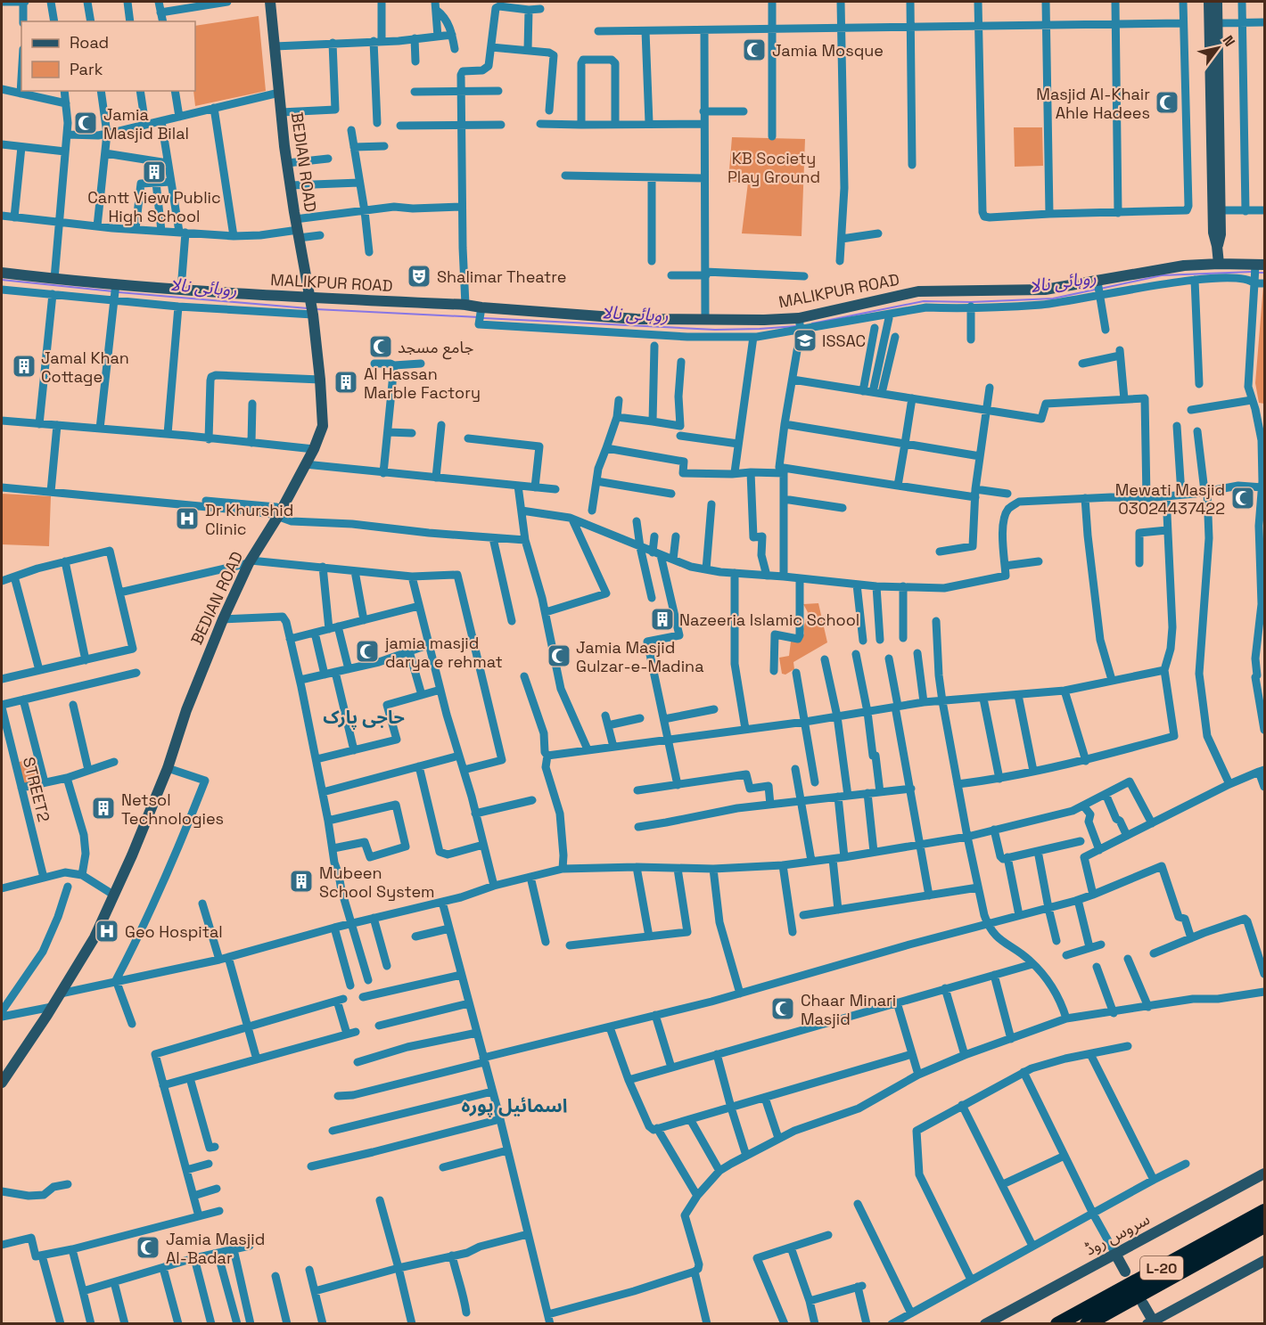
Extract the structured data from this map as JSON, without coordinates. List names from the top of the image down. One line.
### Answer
{"streets":{"highway":["L-20"],"street":["BEDIAN ROAD","MALIKPUR ROAD","STREET2","سروس روڈ"]},"crossings":[["BEDIAN ROAD","MALIKPUR ROAD"]],"districts":["حاجی پارک","اسمائیل پورہ"],"water":["روہائی نالا"],"parks":["KB Society Play Ground"],"places":{"mosque":["Jamia Mosque","Masjid Al-Khair Ahle Hadees","Jamia Masjid Bilal","جامع مسجد","Mewati Masjid 03024437422","jamia masjid darya e rehmat","Jamia Masjid Gulzar-e-Madina","Chaar Minari Masjid","Jamia Masjid Al-Badar"],"building":["Cantt View Public High School","Jamal Khan Cottage","Al Hassan Marble Factory","Nazeeria Islamic School","Netsol Technologies","Mubeen School System"],"theatre":["Shalimar Theatre"],"school or university":["ISSAC"],"hospital":["Dr Khurshid Clinic","Geo Hospital"]},"legend":["Road","Park"],"north":"top right"}
